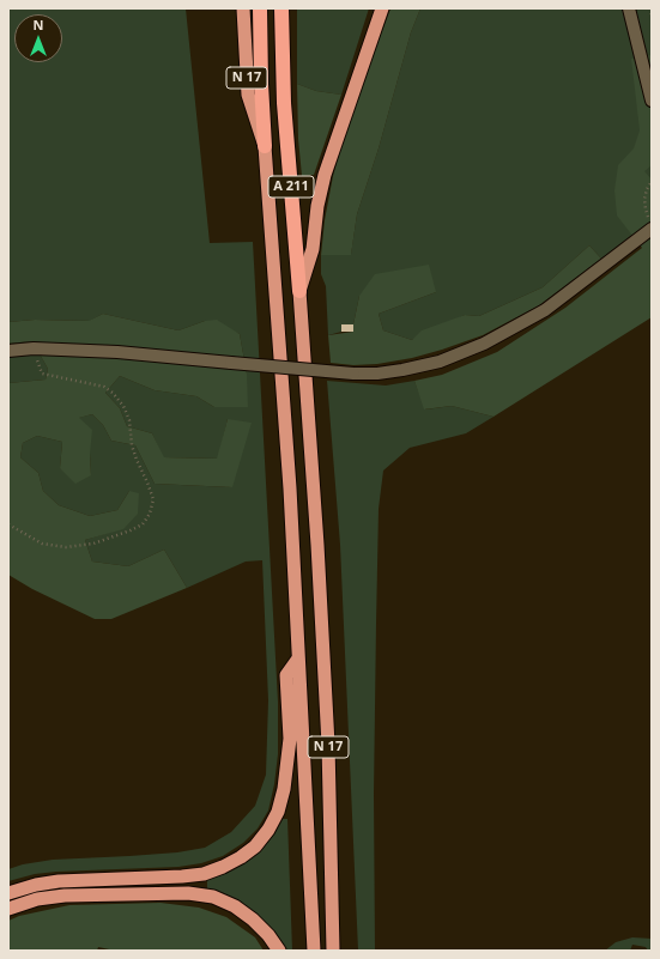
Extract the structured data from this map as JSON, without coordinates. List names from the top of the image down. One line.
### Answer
{"streets":{"highway":["N 17","A 211"]},"crossings":[["N 17","A 211"]],"north":"top"}
